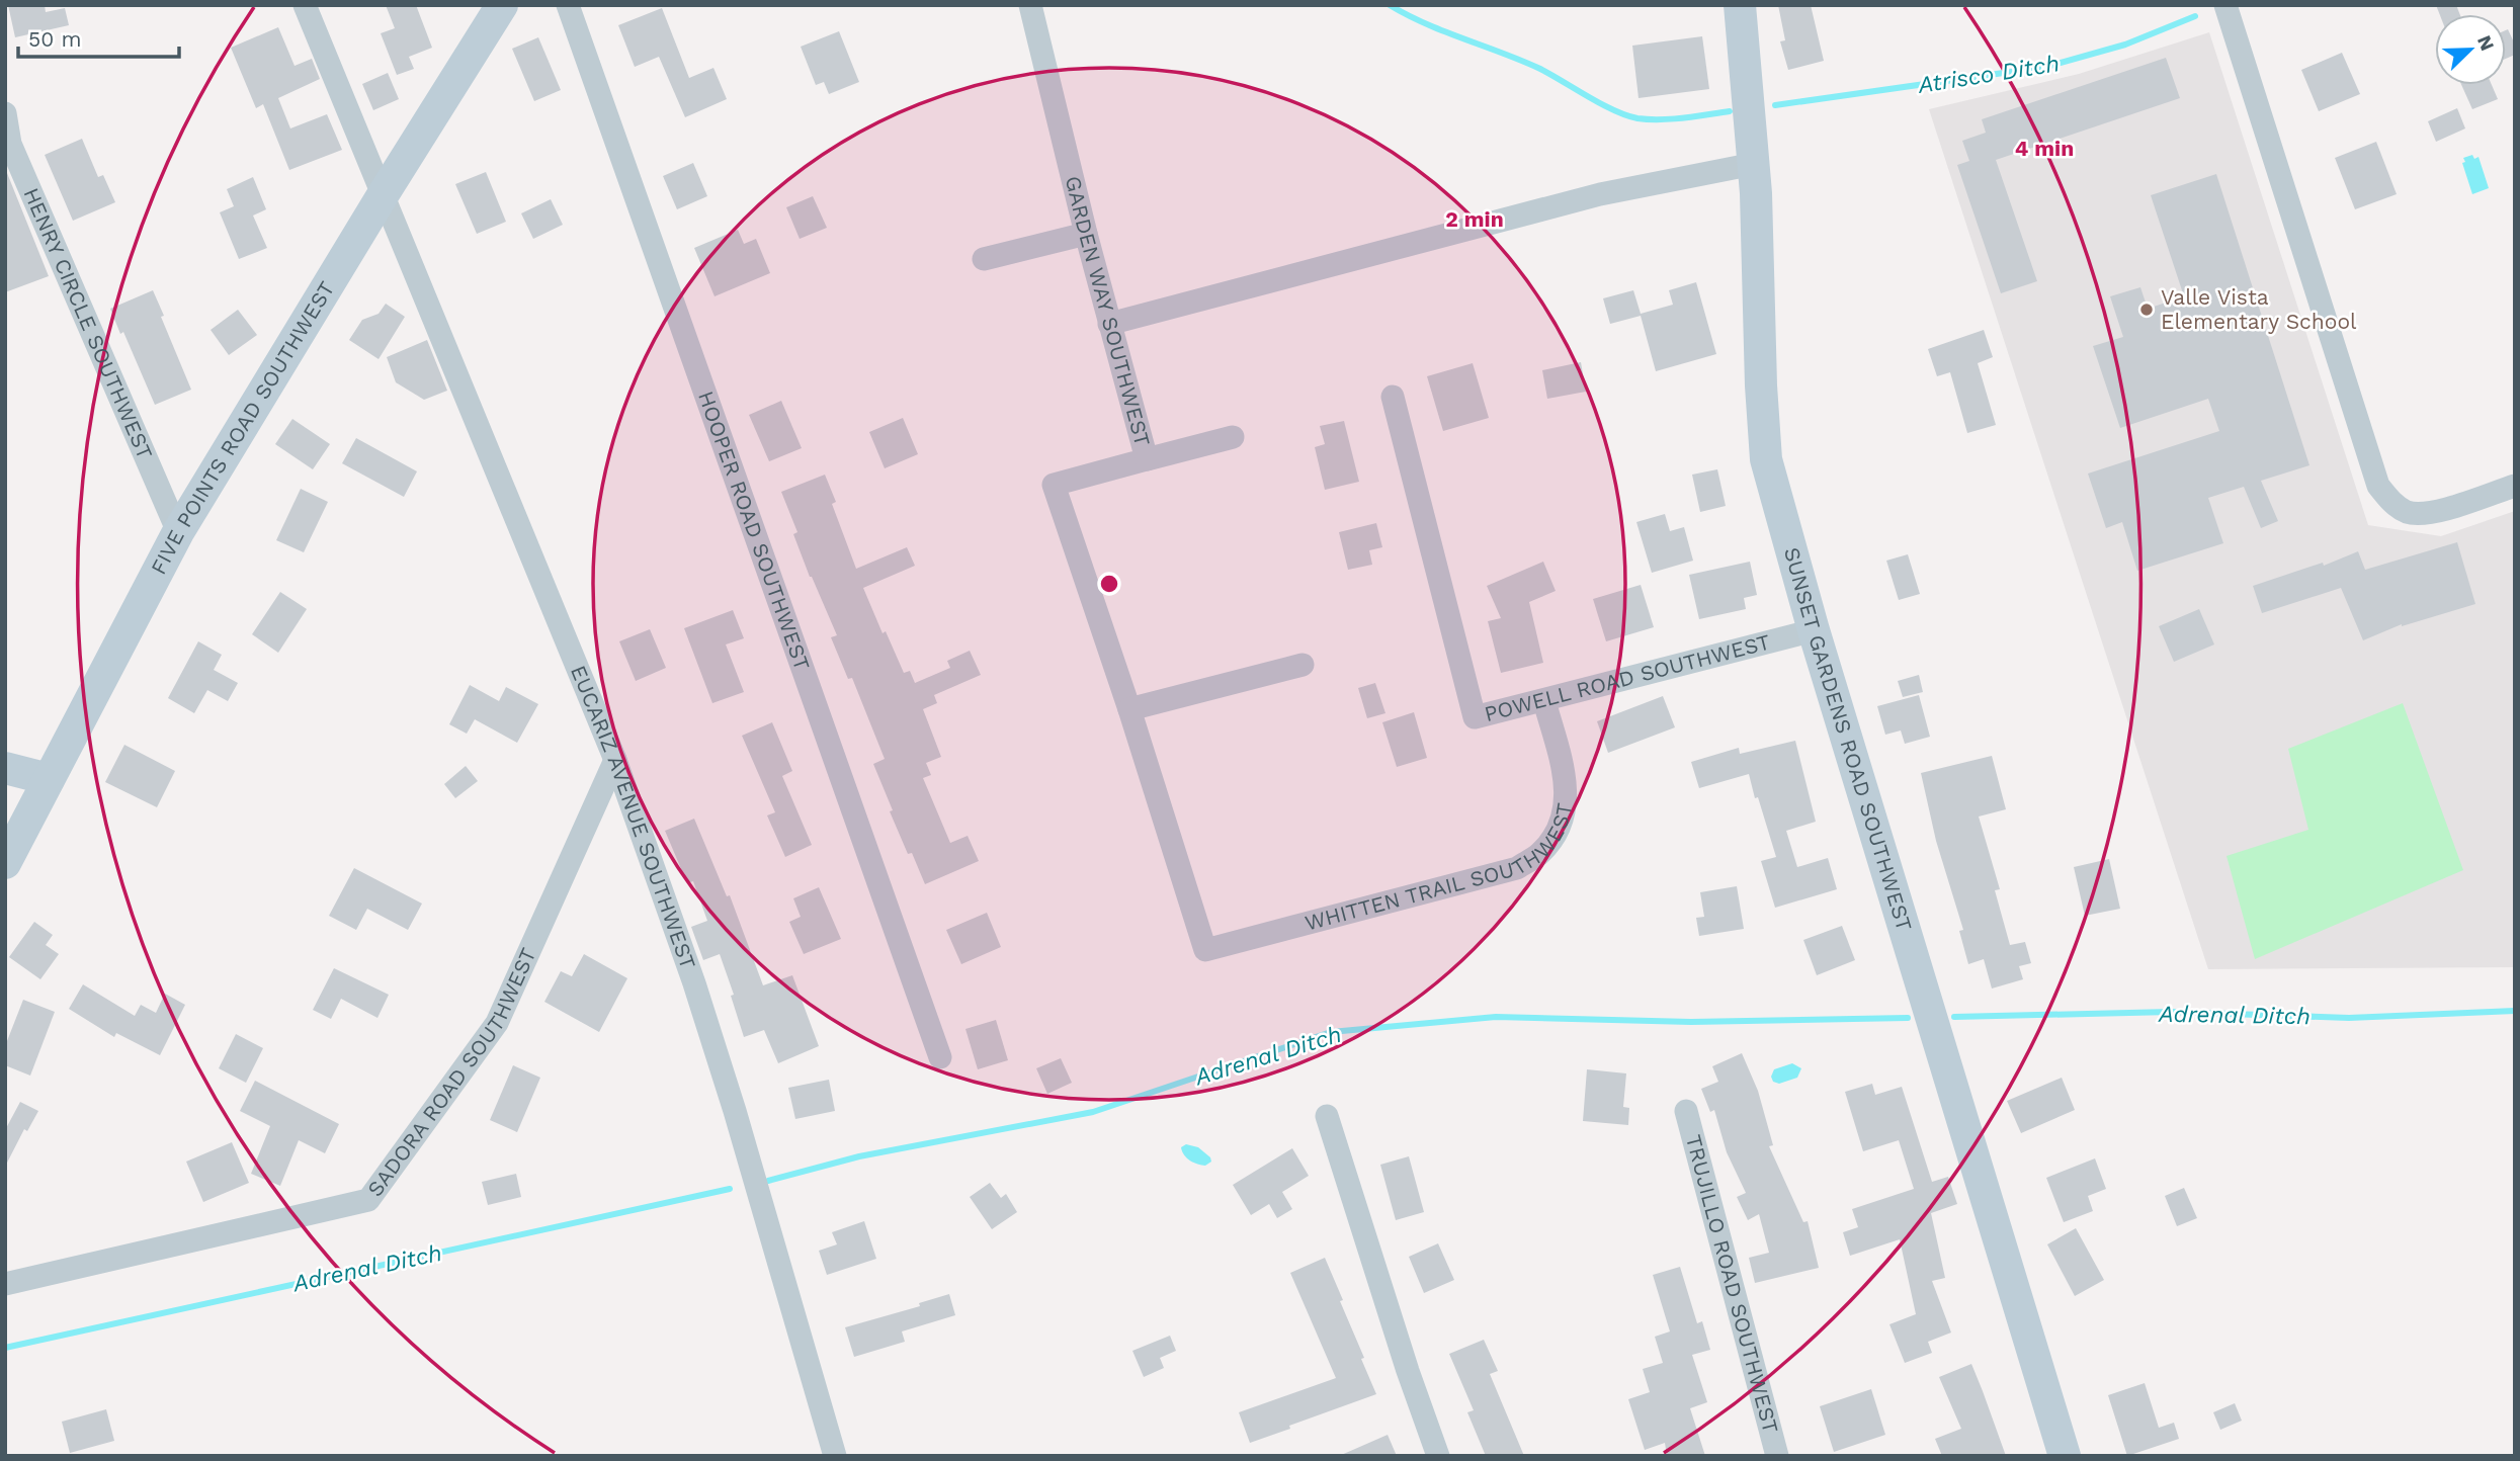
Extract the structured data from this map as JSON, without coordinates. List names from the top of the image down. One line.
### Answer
{"streets":{"street":["GARDEN WAY SOUTHWEST","HENRY CIRCLE SOUTHWEST","FIVE POINTS ROAD SOUTHWEST","HOOPER ROAD SOUTHWEST","POWELL ROAD SOUTHWEST","SUNSET GARDENS ROAD SOUTHWEST","EUCARIZ AVENUE SOUTHWEST","WHITTEN TRAIL SOUTHWEST","SADORA ROAD SOUTHWEST","TRUJILLO ROAD SOUTHWEST"]},"crossings":[["GARDEN WAY SOUTHWEST","WHITTEN TRAIL SOUTHWEST"],["HENRY CIRCLE SOUTHWEST","FIVE POINTS ROAD SOUTHWEST"],["FIVE POINTS ROAD SOUTHWEST","EUCARIZ AVENUE SOUTHWEST"],["POWELL ROAD SOUTHWEST","SUNSET GARDENS ROAD SOUTHWEST"],["POWELL ROAD SOUTHWEST","WHITTEN TRAIL SOUTHWEST"],["EUCARIZ AVENUE SOUTHWEST","SADORA ROAD SOUTHWEST"]],"water":["Atrisco Ditch","Adrenal Ditch"],"places":["Valle Vista Elementary School"],"scale_bar":"50 m","north":"top right","rings":["4 min","2 min"]}
